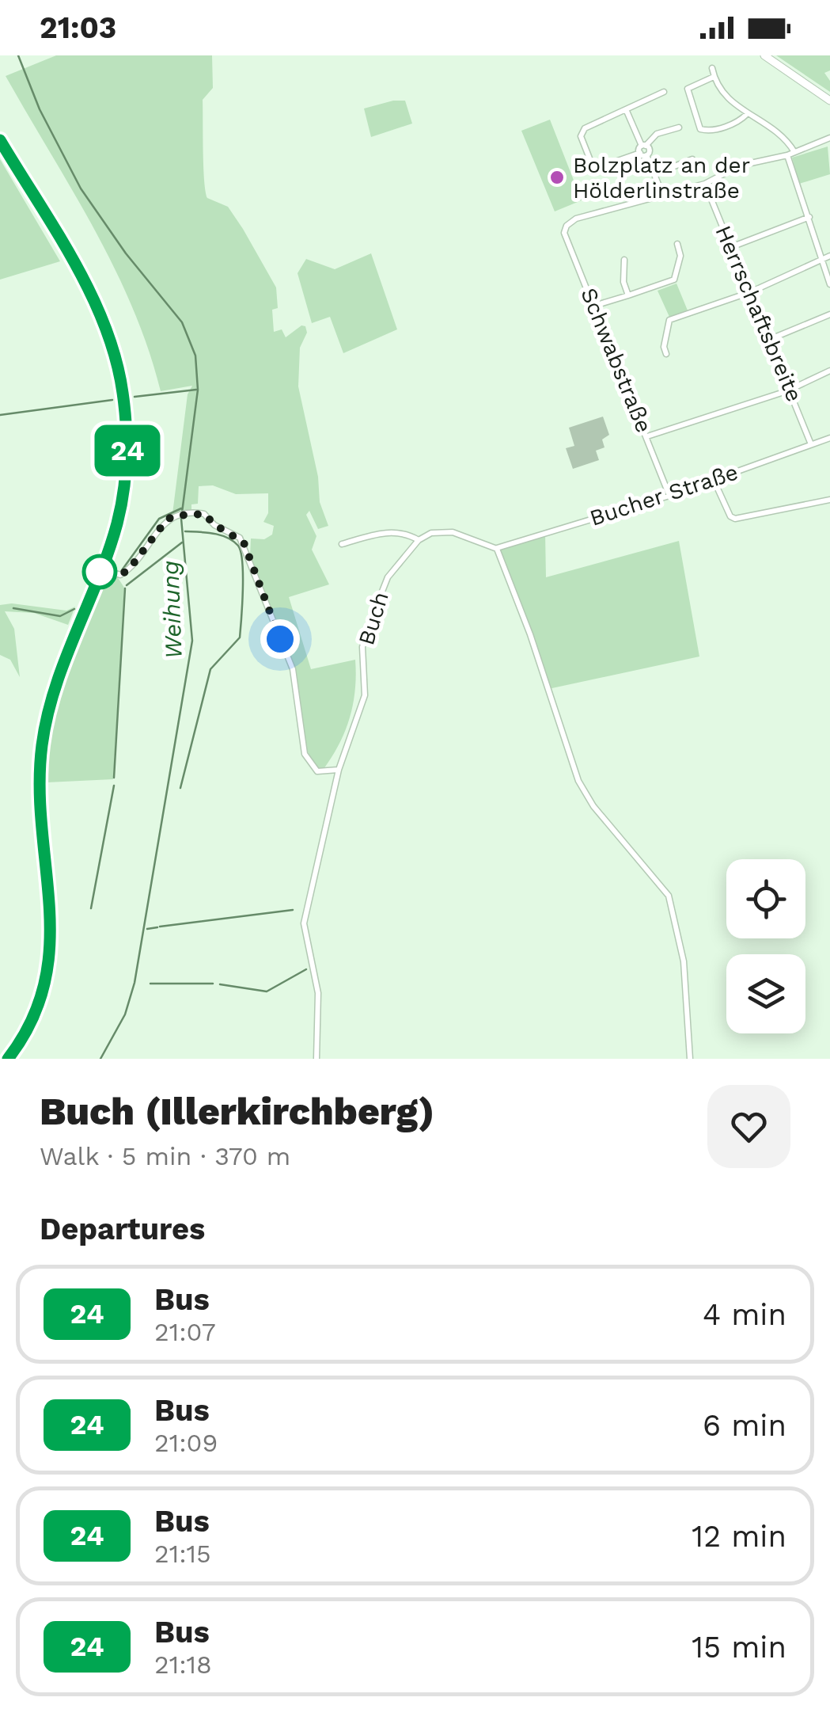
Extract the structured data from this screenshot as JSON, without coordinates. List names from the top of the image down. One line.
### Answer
{"streets":{"street":["Herrschaftsbreite","Schwabstraße","Bucher Straße","Buch"]},"crossings":[["Herrschaftsbreite","Bucher Straße"],["Schwabstraße","Bucher Straße"]],"water":["Weihung"],"places":["Bolzplatz an der Hölderlinstraße"],"lines":["bus line 24"],"page":{"status":"21:03","on_map":"24","heading":[["Buch (Illerkirchberg)","Walk · 5 min · 370 m"],"Departures"],"list":[{"mark":"24","name":"Bus","note":"21:07","value":"4 min"},{"mark":"24","name":"Bus","note":"21:09","value":"6 min"},{"mark":"24","name":"Bus","note":"21:15","value":"12 min"},{"mark":"24","name":"Bus","note":"21:18","value":"15 min"}]}}
